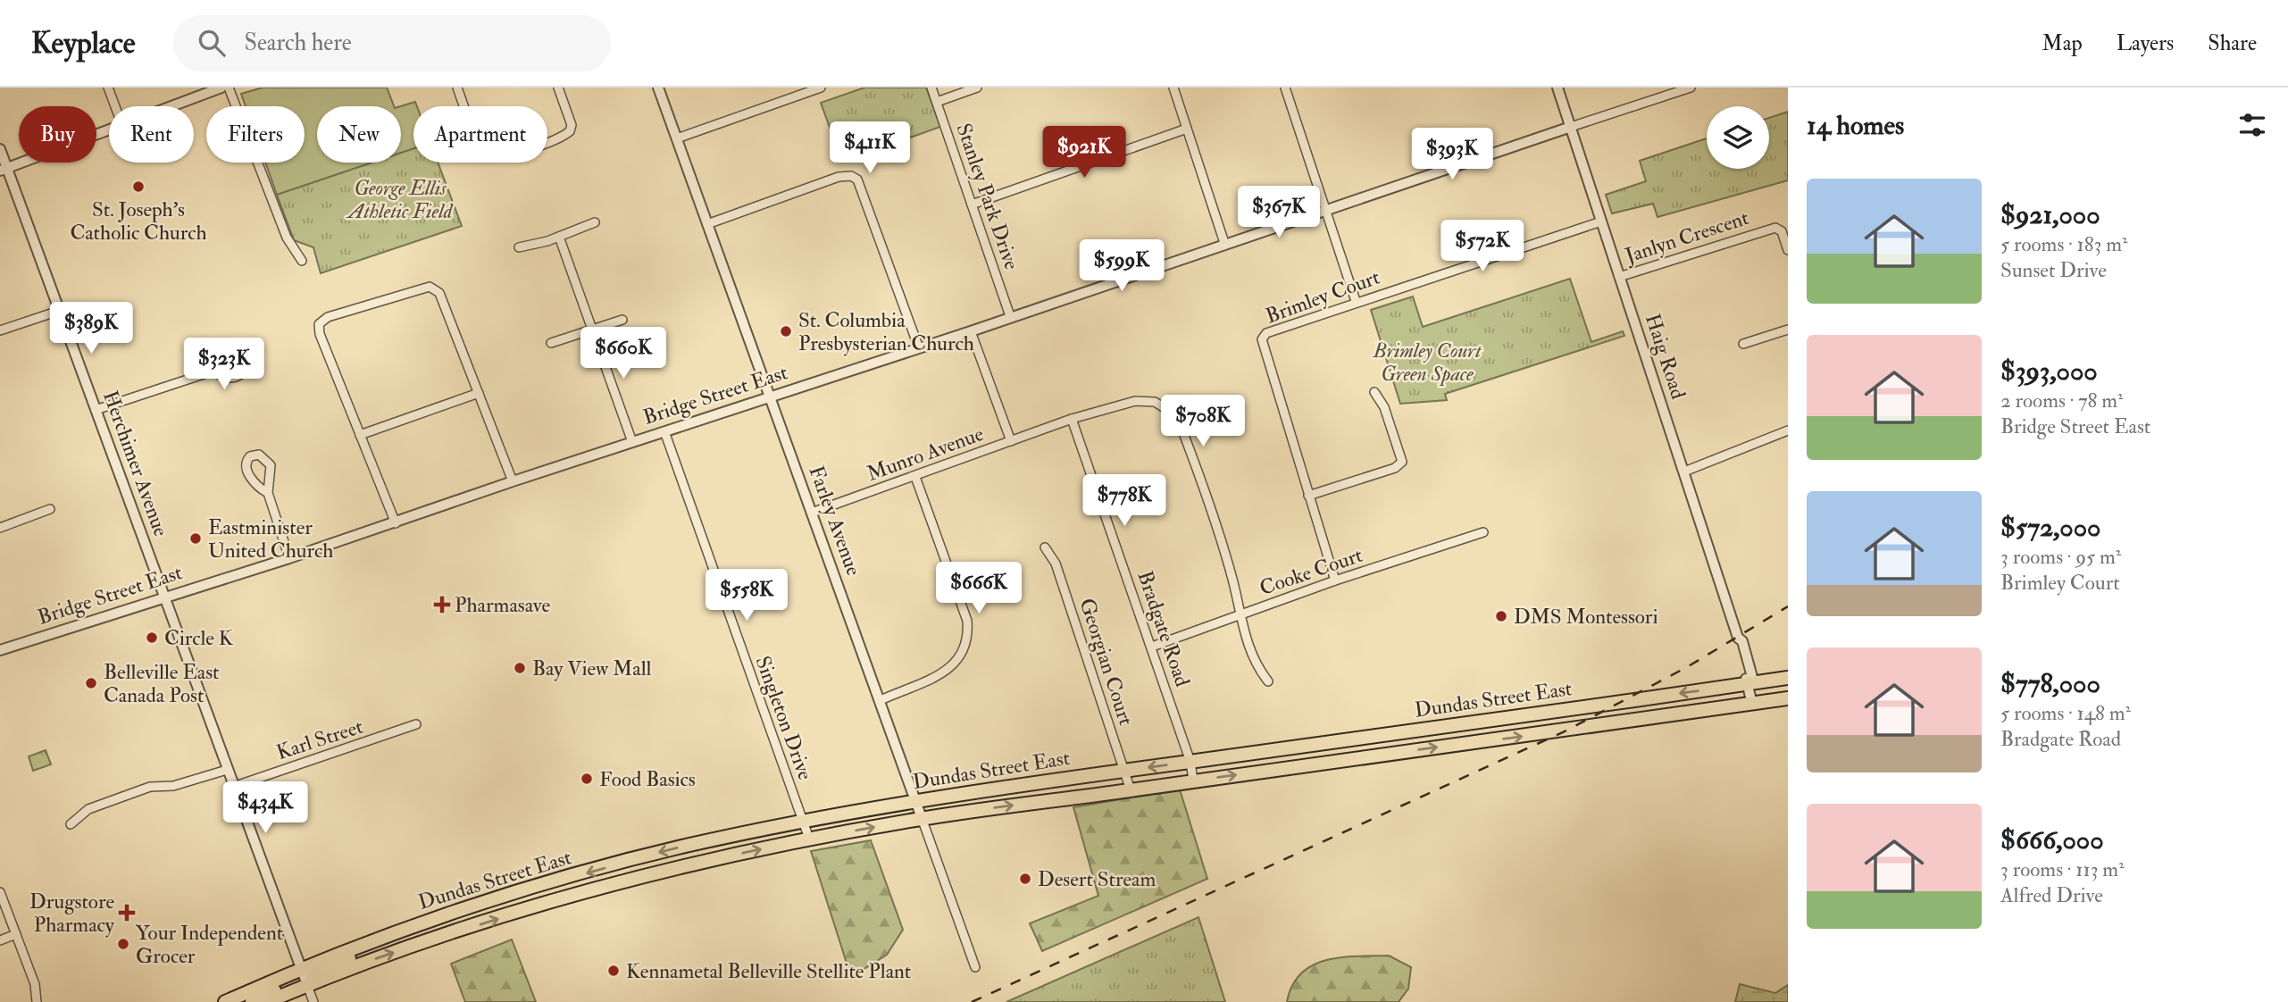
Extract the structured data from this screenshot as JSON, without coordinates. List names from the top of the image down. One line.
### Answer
{"streets":{"main road":["Dundas Street East"],"street":["Stanley Park Drive","Janlyn Crescent","Brimley Court","Haig Road","Bridge Street East","Munro Avenue","Herchimer Avenue","Farley Avenue","Cooke Court","Bradgate Road","Georgian Court","Singleton Drive","Karl Street"]},"crossings":[["Stanley Park Drive","Bridge Street East"],["Janlyn Crescent","Haig Road"],["Brimley Court","Haig Road"],["Brimley Court","Cooke Court"],["Haig Road","Bridge Street East"],["Haig Road","Dundas Street East"],["Bridge Street East","Munro Avenue"],["Bridge Street East","Herchimer Avenue"],["Bridge Street East","Farley Avenue"],["Bridge Street East","Singleton Drive"],["Munro Avenue","Farley Avenue"],["Herchimer Avenue","Dundas Street East"],["Herchimer Avenue","Karl Street"],["Farley Avenue","Dundas Street East"],["Cooke Court","Bradgate Road"],["Bradgate Road","Dundas Street East"],["Georgian Court","Dundas Street East"],["Dundas Street East","Singleton Drive"]],"parks":["George Ellis Athletic Field","Brimley Court Green Space"],"places":{"other":["St. Joseph's Catholic Church","St. Columbia Presbysterian Church","Eastminister United Church","DMS Montessori","Circle K","Bay View Mall","Belleville East Canada Post","Food Basics","Desert Stream","Your Independent Grocer","Kennametal Belleville Stellite Plant"],"health":["Pharmasave","Drugstore Pharmacy"]},"page":{"header":"Keyplace","search":"Search here","nav":["Map","Layers","Share"],"heading":"14 homes","chip":["Buy","Rent","Filters","New","Apartment"],"price":["$411K","$921K","$393K","$367K","$572K","$599K","$389K","$660K","$323K","$708K","$778K","$666K","$558K","$434K"],"list":[{"name":"$921,000","note":"5 rooms · 183 m² · Sunset Drive"},{"name":"$393,000","note":"2 rooms · 78 m² · Bridge Street East"},{"name":"$572,000","note":"3 rooms · 95 m² · Brimley Court"},{"name":"$778,000","note":"5 rooms · 148 m² · Bradgate Road"},{"name":"$666,000","note":"3 rooms · 113 m² · Alfred Drive"}]}}
